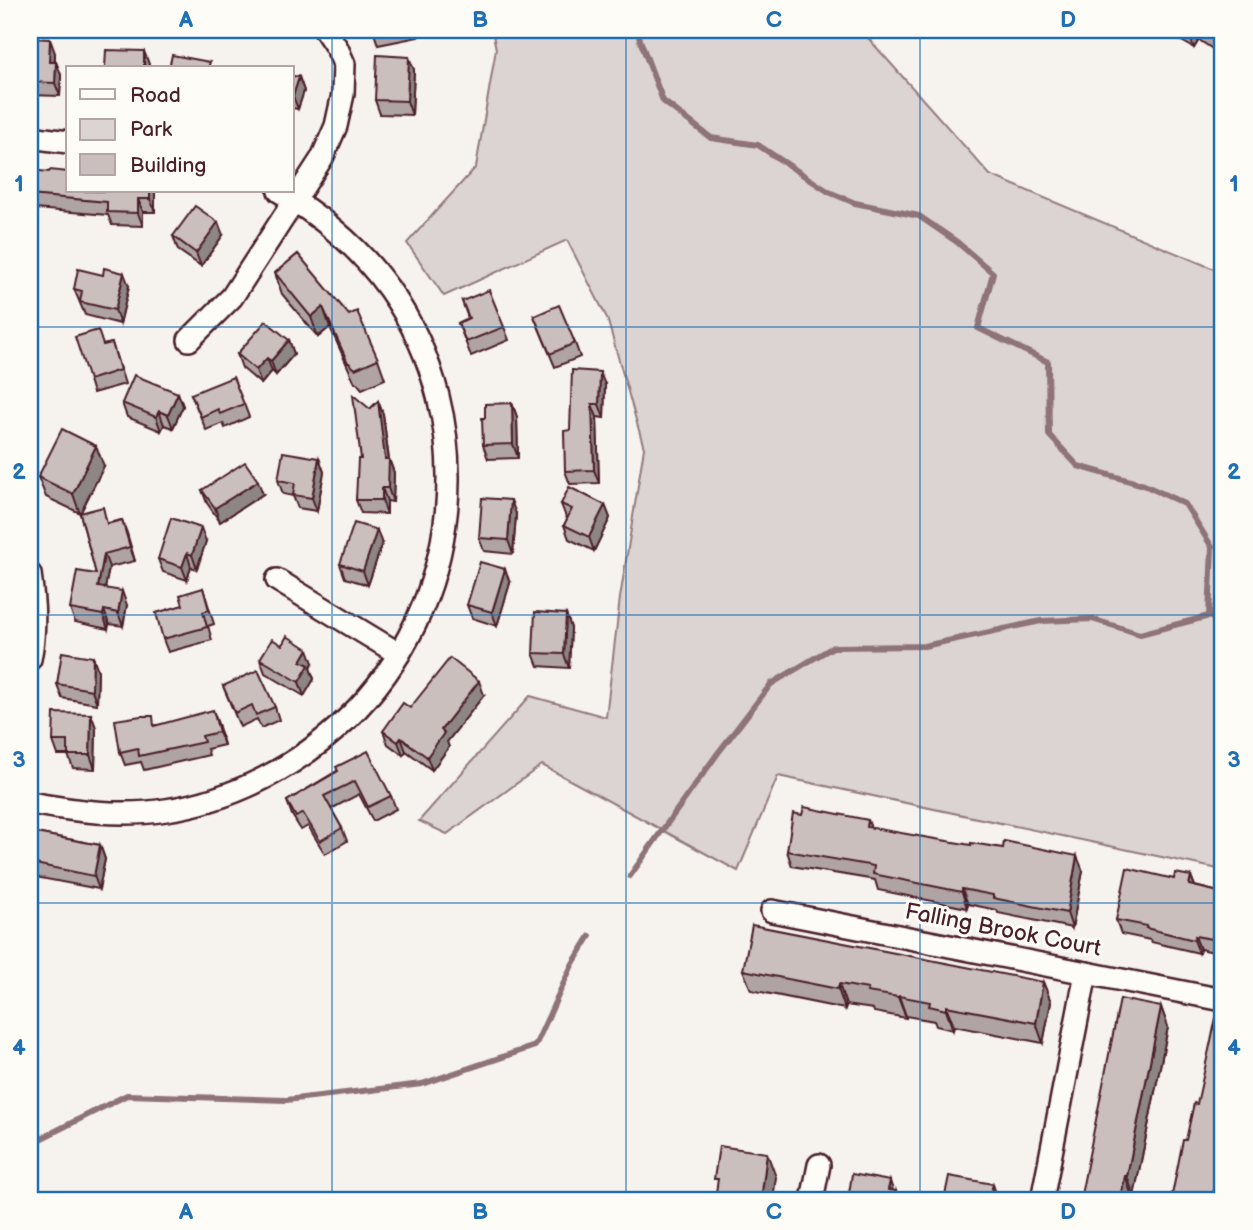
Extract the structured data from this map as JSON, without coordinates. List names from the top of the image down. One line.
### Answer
{"streets":{"street":["Falling Brook Court"]},"legend":["Road","Park","Building"],"grid":{"columns":["A","B","C","D"],"rows":["1","2","3","4"]}}
